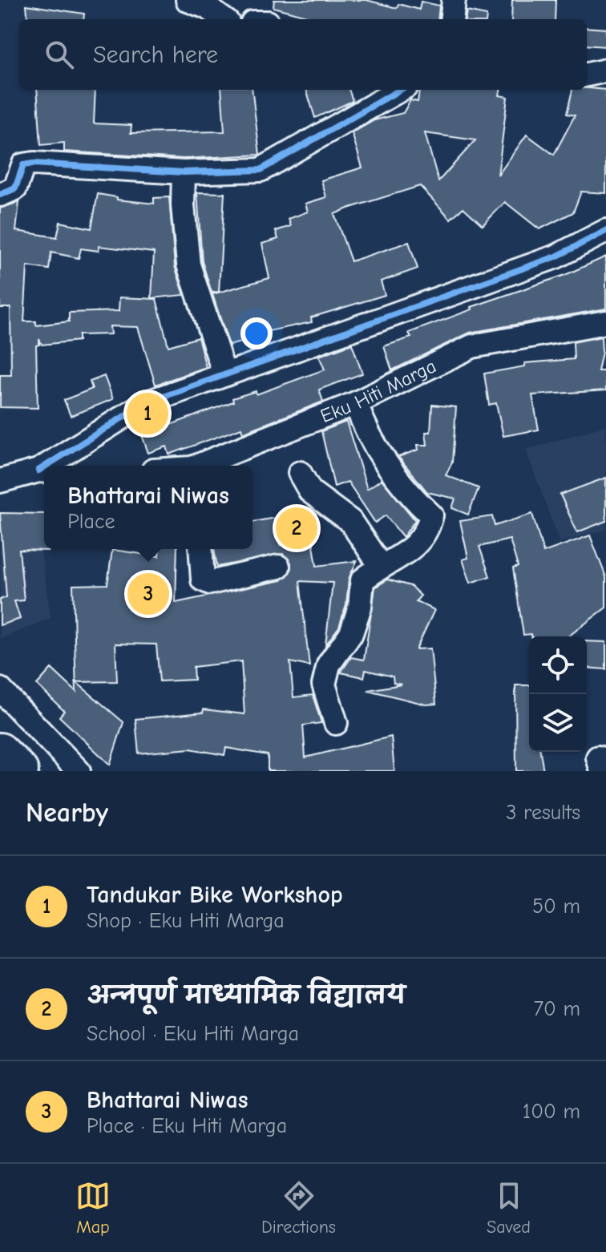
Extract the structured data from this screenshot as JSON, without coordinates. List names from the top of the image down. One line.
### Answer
{"streets":{"street":["Eku Hiti Marga"]},"page":{"search":"Search here","pins":["1","2","3"],"popup":["Bhattarai Niwas","Place"],"heading":["Nearby","3 results"],"list":[{"mark":"1","name":"Tandukar Bike Workshop","note":"Shop · Eku Hiti Marga","value":"50 m"},{"mark":"2","name":"अन्‍नपूर्ण माध्यामिक विद्यालय","note":"School · Eku Hiti Marga","value":"70 m"},{"mark":"3","name":"Bhattarai Niwas","note":"Place · Eku Hiti Marga","value":"100 m"}],"nav":["Map","Directions","Saved"]}}
